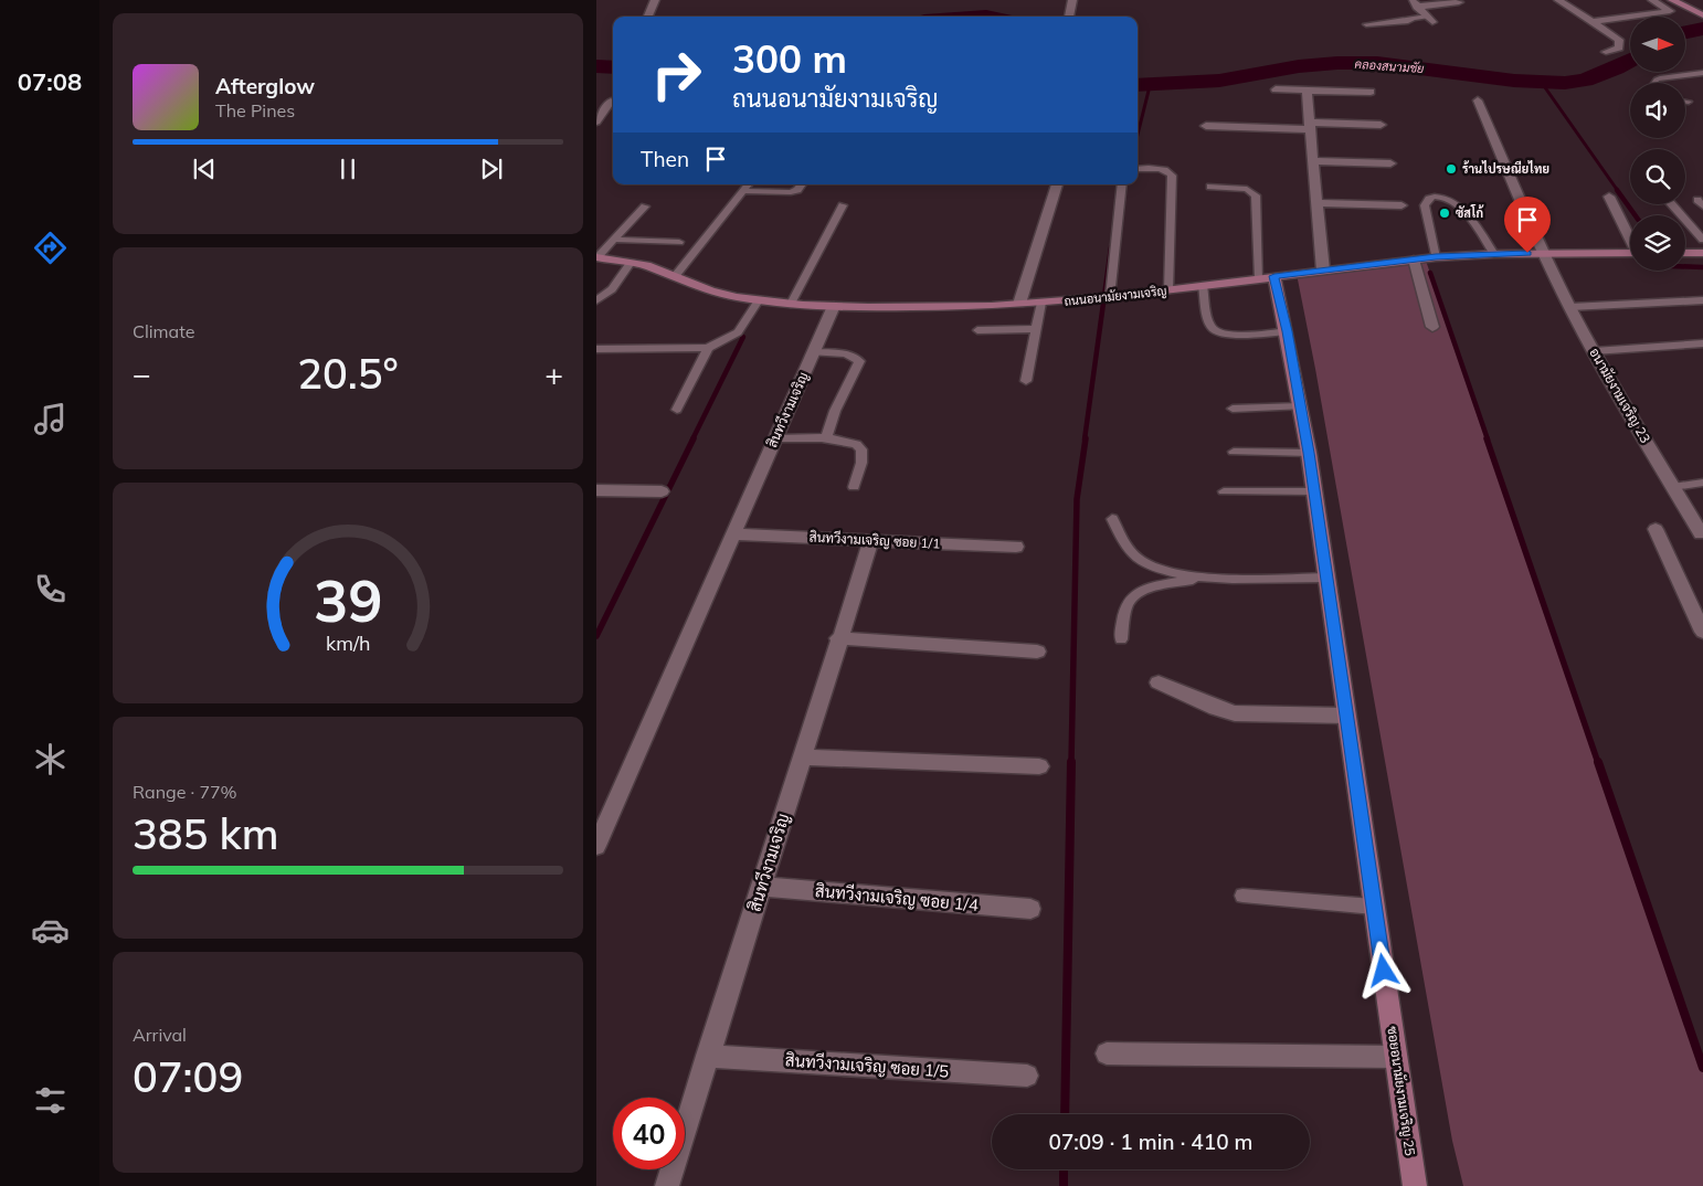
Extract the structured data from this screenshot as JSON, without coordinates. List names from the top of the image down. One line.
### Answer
{"streets":{"street":["ถนนอนามัยงามเจริญ","อนามัยงามเจริญ 23","สินทวีงามเจริญ","สินทวีงามเจริญ ซอย 1/1","สินทวีงามเจริญ ซอย 1/4","สินทวีงามเจริญ ซอย 1/5","ซอยอนามัยงามเจริญ 25"]},"crossings":[["ถนนอนามัยงามเจริญ","อนามัยงามเจริญ 23"],["ถนนอนามัยงามเจริญ","สินทวีงามเจริญ"],["ถนนอนามัยงามเจริญ","ซอยอนามัยงามเจริญ 25"],["สินทวีงามเจริญ","สินทวีงามเจริญ ซอย 1/1"],["สินทวีงามเจริญ","สินทวีงามเจริญ ซอย 1/4"],["สินทวีงามเจริญ","สินทวีงามเจริญ ซอย 1/5"]],"water":["คลองสนามชัย"],"places":["ร้านไปรษณียไทย","ซัสโก้"],"north":"right","page":{"tabs":"07:08","turn":["300 m","ถนนอนามัยงามเจริญ"],"song":["Afterglow","The Pines"],"then":"Then","tile":["Climate",["Range · 77%","385 km"],["Arrival","07:09"]],"heat":["−","20.5°","+"],"limit":"40","trip":"07:09 · 1 min · 410 m","gauge":["39","km/h"]}}
